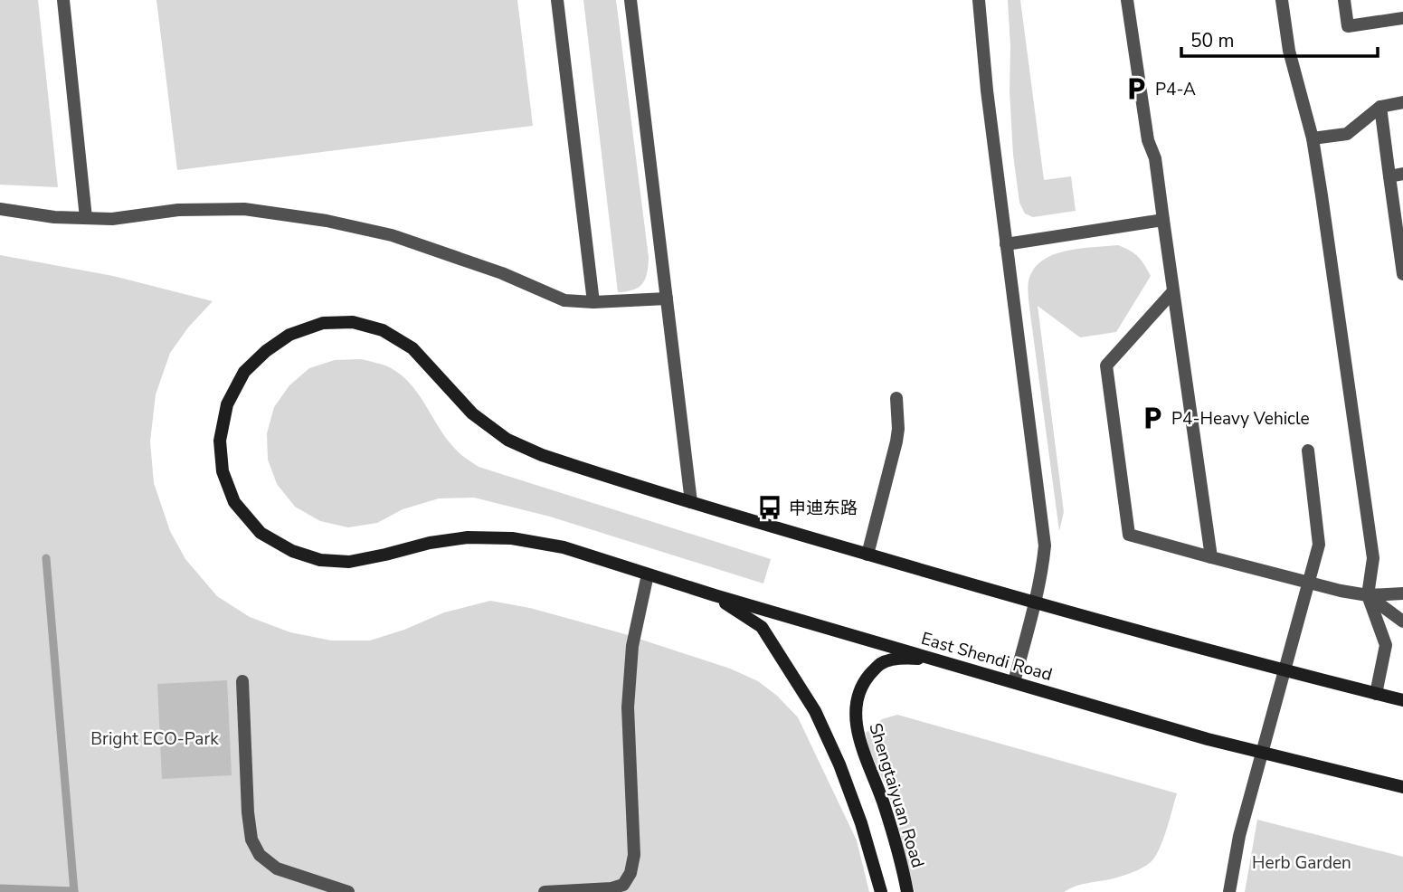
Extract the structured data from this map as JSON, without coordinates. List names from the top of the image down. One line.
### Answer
{"streets":{"street":["East Shendi Road","Shengtaiyuan Road"]},"crossings":[["East Shendi Road","Shengtaiyuan Road"]],"parks":["Bright ECO-Park","Herb Garden"],"places":{"parking":["P4-A","P4-Heavy Vehicle"],"bus stop":["申迪东路"]},"scale_bar":"50 m"}
